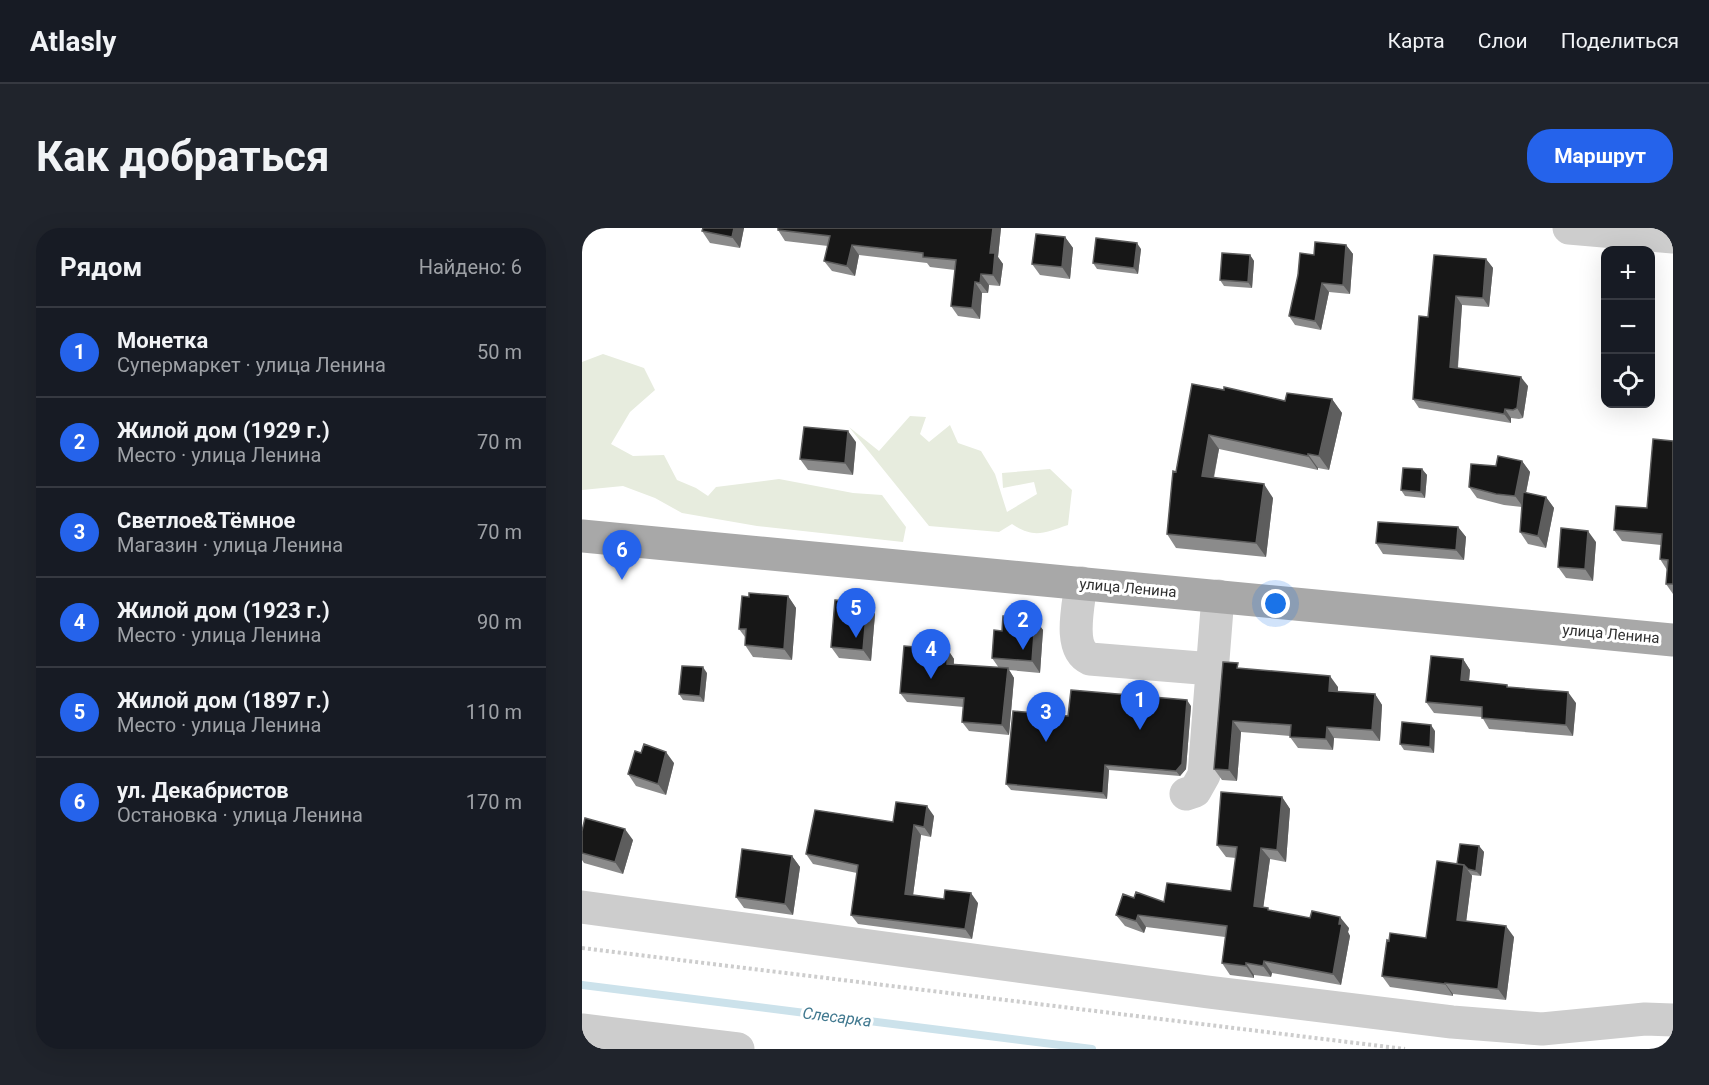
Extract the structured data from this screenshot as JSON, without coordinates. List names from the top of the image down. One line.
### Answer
{"streets":{"main road":["улица Ленина"]},"water":["Слесарка"],"page":{"header":"Atlasly","nav":["Карта","Слои","Поделиться"],"buttons":"Маршрут","title":"Как добраться","heading":["Рядом","Найдено: 6"],"map_buttons":["+","−"],"list":[{"mark":"1","name":"Монетка","note":"Супермаркет · улица Ленина","value":"50 m"},{"mark":"2","name":"Жилой дом (1929 г.)","note":"Место · улица Ленина","value":"70 m"},{"mark":"3","name":"Светлое&Тёмное","note":"Магазин · улица Ленина","value":"70 m"},{"mark":"4","name":"Жилой дом (1923 г.)","note":"Место · улица Ленина","value":"90 m"},{"mark":"5","name":"Жилой дом (1897 г.)","note":"Место · улица Ленина","value":"110 m"},{"mark":"6","name":"ул. Декабристов","note":"Остановка · улица Ленина","value":"170 m"}],"pins":["6","5","2","4","1","3"]}}
